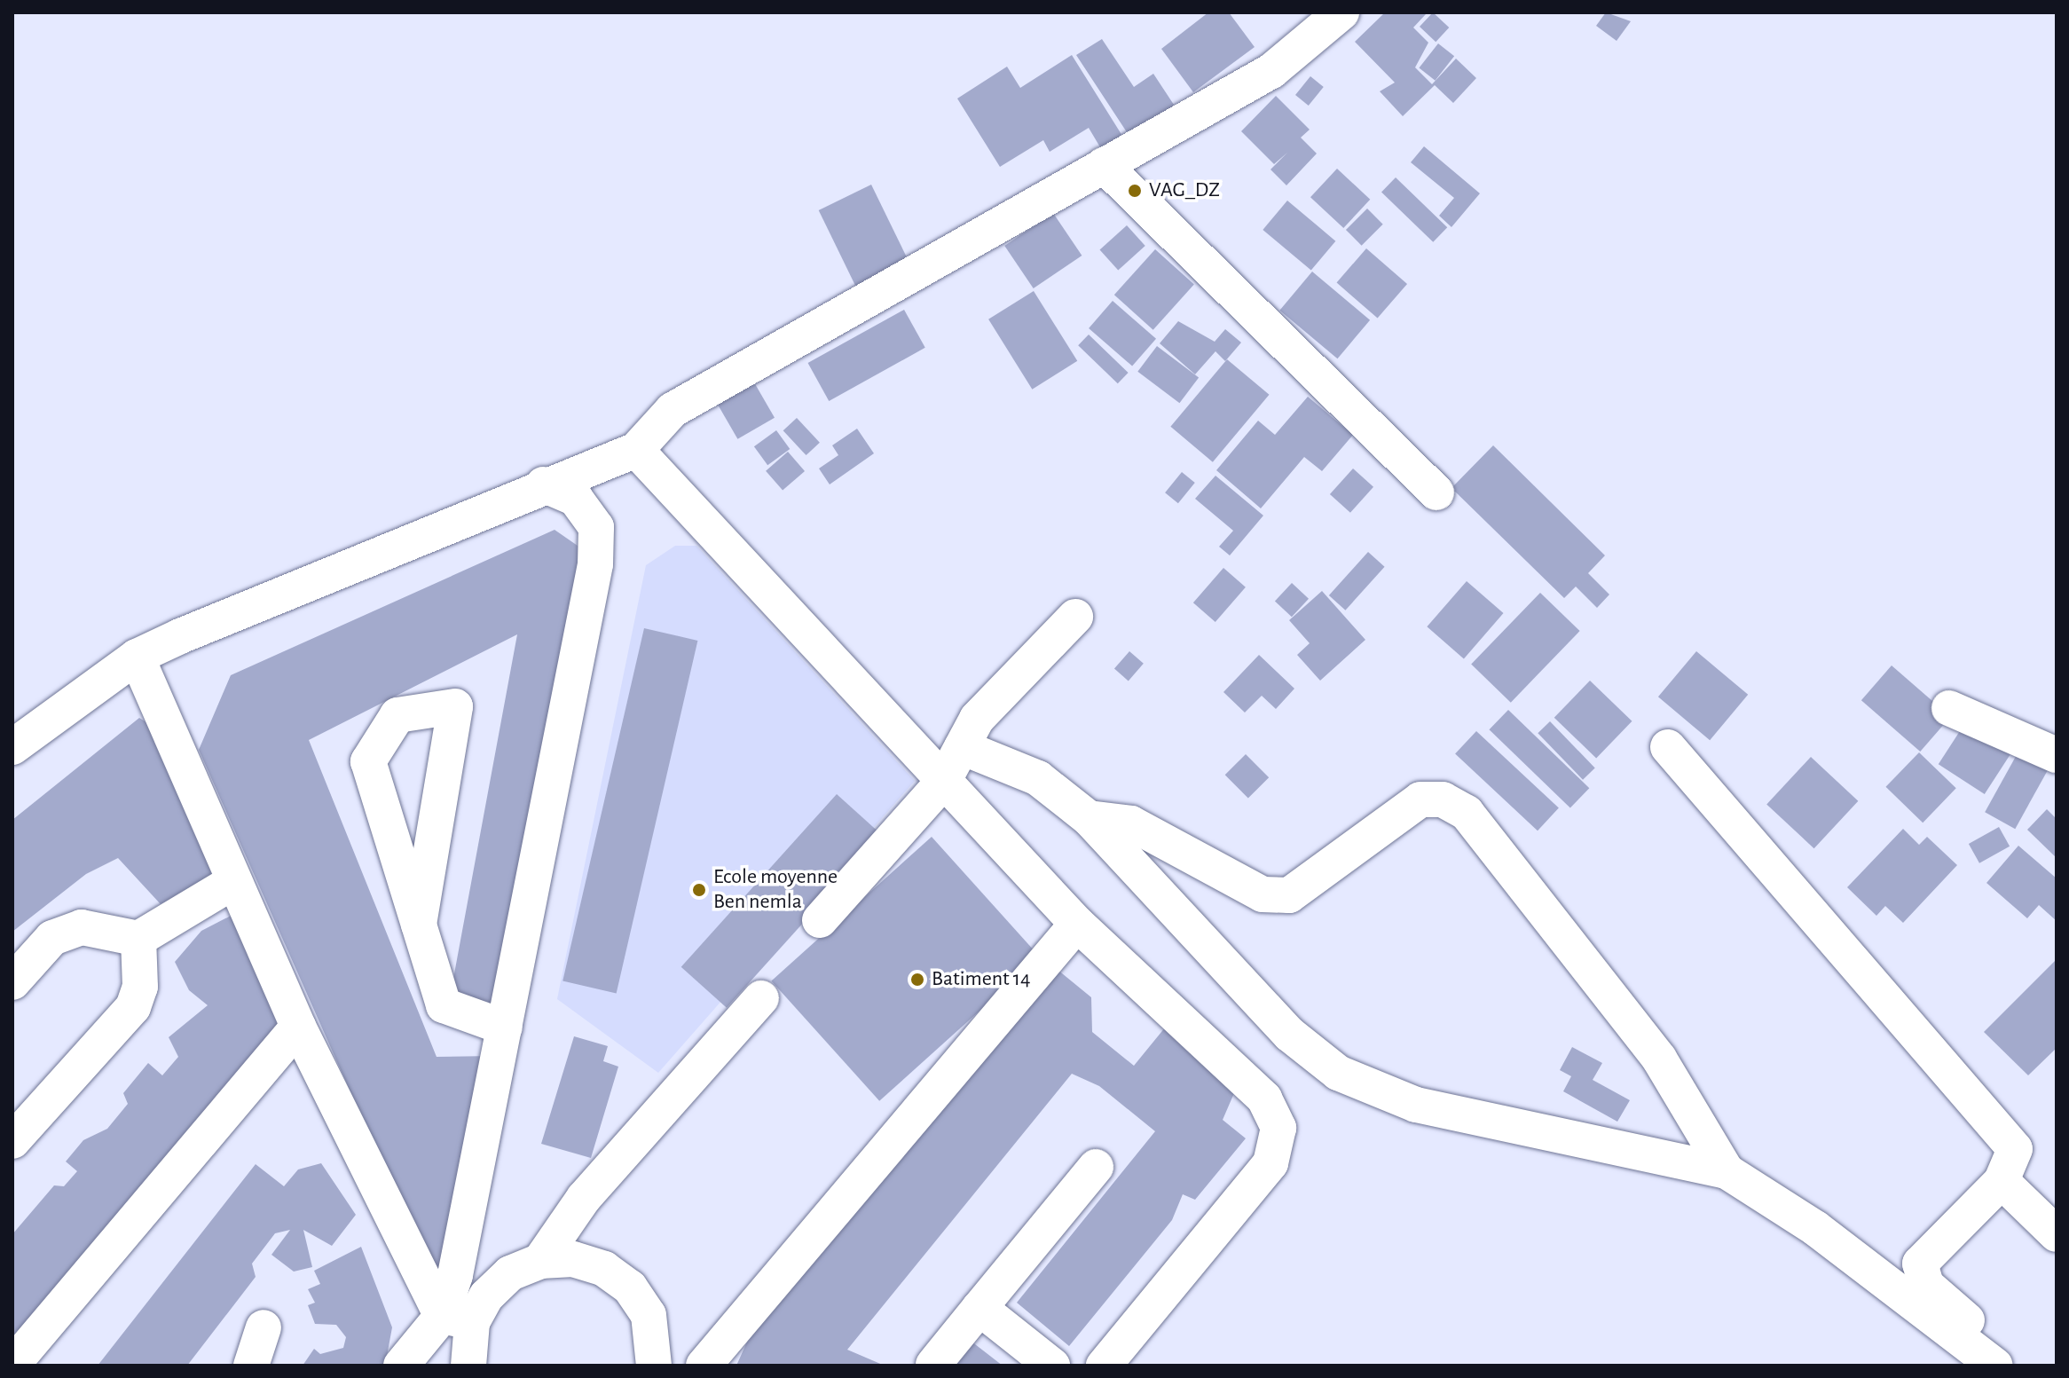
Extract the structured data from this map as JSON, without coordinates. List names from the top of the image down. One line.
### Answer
{"places":["VAG_DZ","Ecole moyenne Ben nemla","Batiment 14"]}
